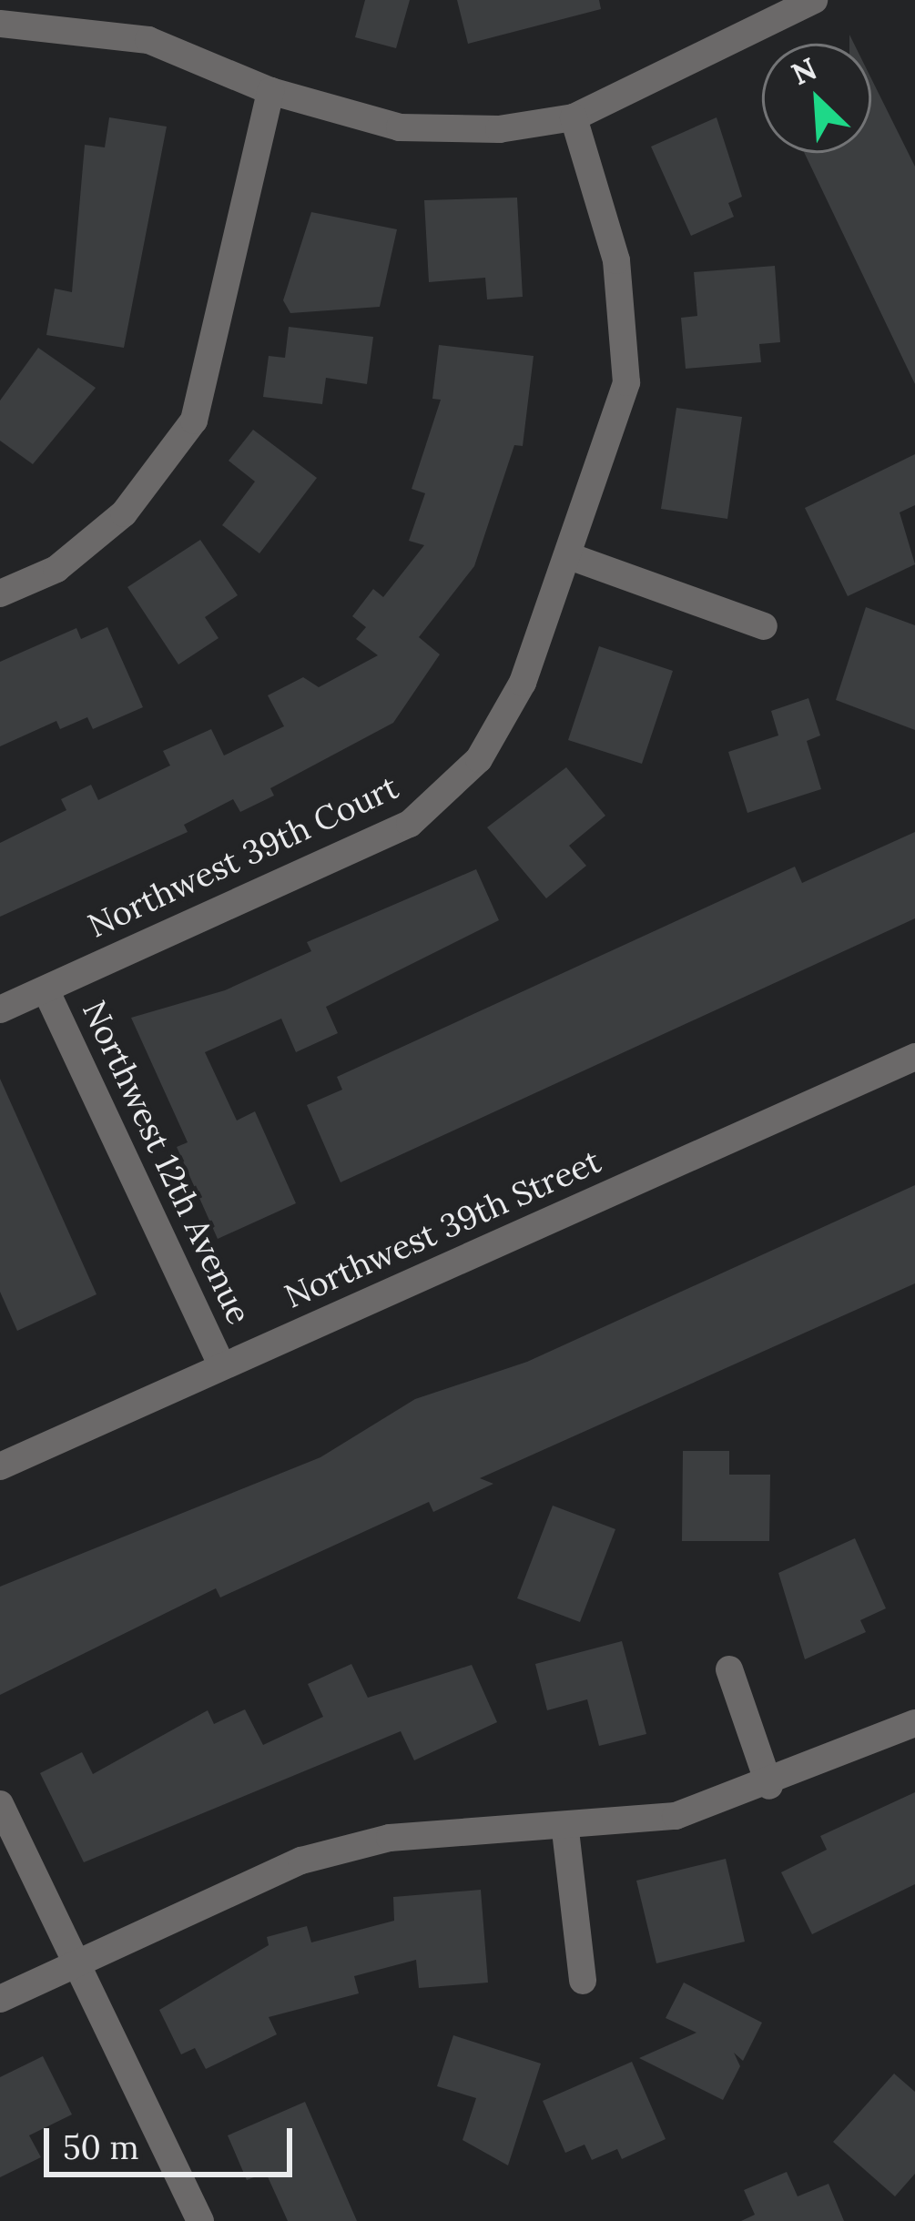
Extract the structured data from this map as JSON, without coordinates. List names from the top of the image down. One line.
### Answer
{"streets":{"street":["Northwest 39th Court","Northwest 12th Avenue","Northwest 39th Street"]},"crossings":[["Northwest 39th Court","Northwest 12th Avenue"],["Northwest 12th Avenue","Northwest 39th Street"]],"scale_bar":"50 m","north":"top left"}
